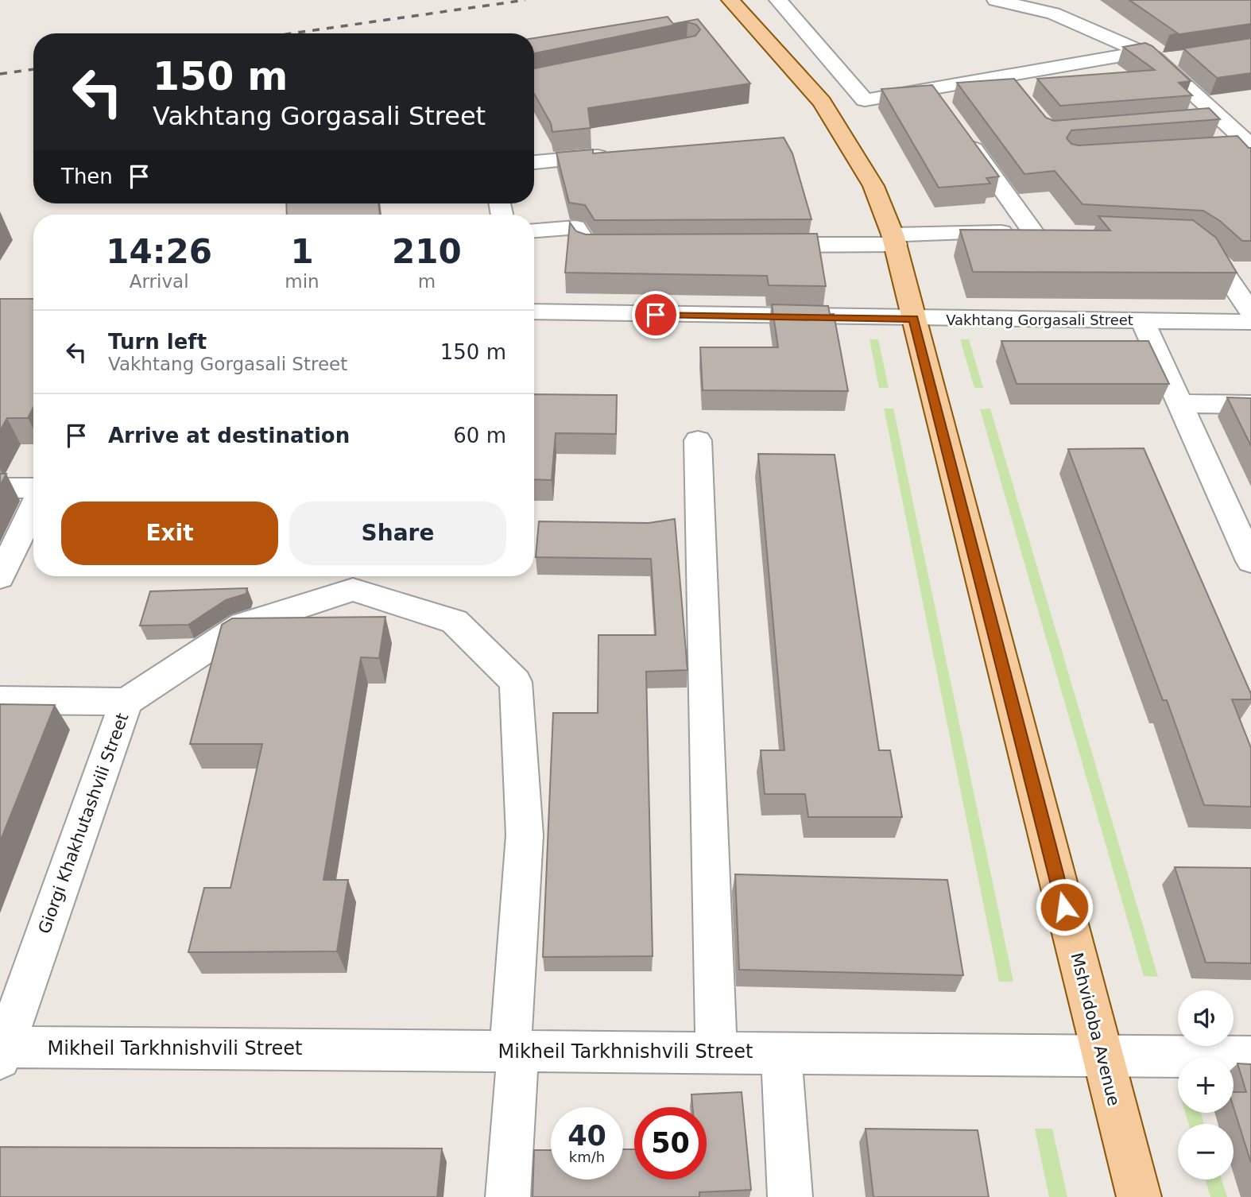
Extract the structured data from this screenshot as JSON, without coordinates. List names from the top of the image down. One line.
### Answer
{"streets":{"main road":["Mshvidoba Avenue"],"street":["Vakhtang Gorgasali Street","Giorgi Khakhutashvili Street","Mikheil Tarkhnishvili Street"]},"crossings":[["Vakhtang Gorgasali Street","Mshvidoba Avenue"],["Giorgi Khakhutashvili Street","Mikheil Tarkhnishvili Street"],["Mshvidoba Avenue","Mikheil Tarkhnishvili Street"]],"page":{"turn":["150 m","Vakhtang Gorgasali Street"],"then":"Then","eta":["14:26","Arrival","1","min","210","m"],"list":[{"name":"Turn left","note":"Vakhtang Gorgasali Street","value":"150 m"},{"name":"Arrive at destination","value":"60 m"}],"buttons":["Exit","Share"],"map_buttons":["+","−"],"speed":"40 km/h","limit":"50"}}
